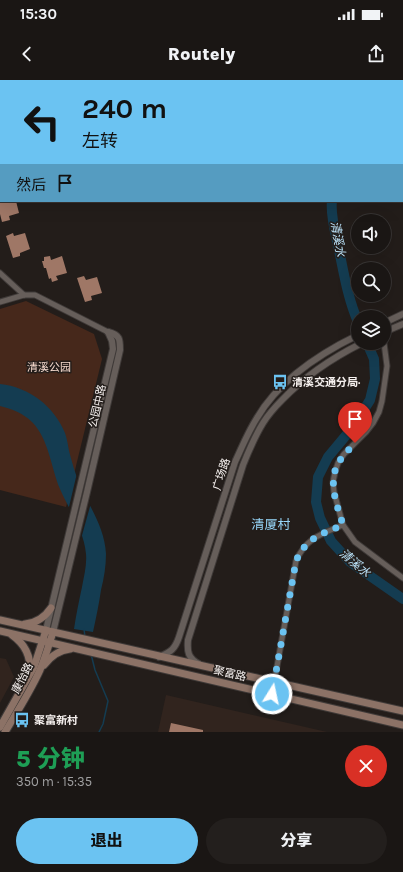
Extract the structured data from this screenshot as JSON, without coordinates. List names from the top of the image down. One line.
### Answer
{"streets":{"main road":["聚富路","康怡路"],"street":["公园中路","广场路"]},"crossings":[["公园中路","聚富路"],["公园中路","康怡路"],["广场路","聚富路"],["聚富路","康怡路"]],"districts":["清厦村"],"water":["清溪水"],"parks":["清溪公园"],"places":{"bus stop":["清溪交通分局·","聚富新村"]},"page":{"status":"15:30","header":"Routely","turn":["240 m","左转"],"then":"然后","heading":["5 分钟","350 m · 15:35"],"buttons":["退出","分享"]}}
